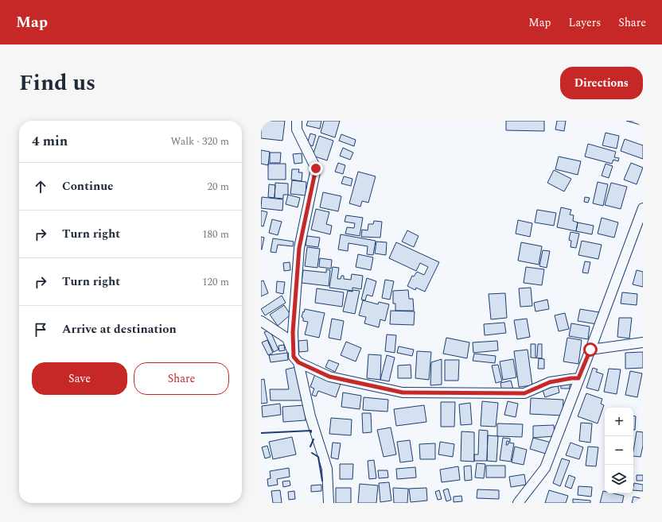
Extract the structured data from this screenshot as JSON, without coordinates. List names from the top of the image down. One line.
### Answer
{"page":{"header":"Map","nav":["Map","Layers","Share"],"title":"Find us","buttons":["Directions",["Save","Share"]],"heading":["4 min","Walk · 320 m"],"list":[["Continue","20 m"],["Turn right","180 m"],["Turn right","120 m"],"Arrive at destination"],"map_buttons":["+","−"]}}
